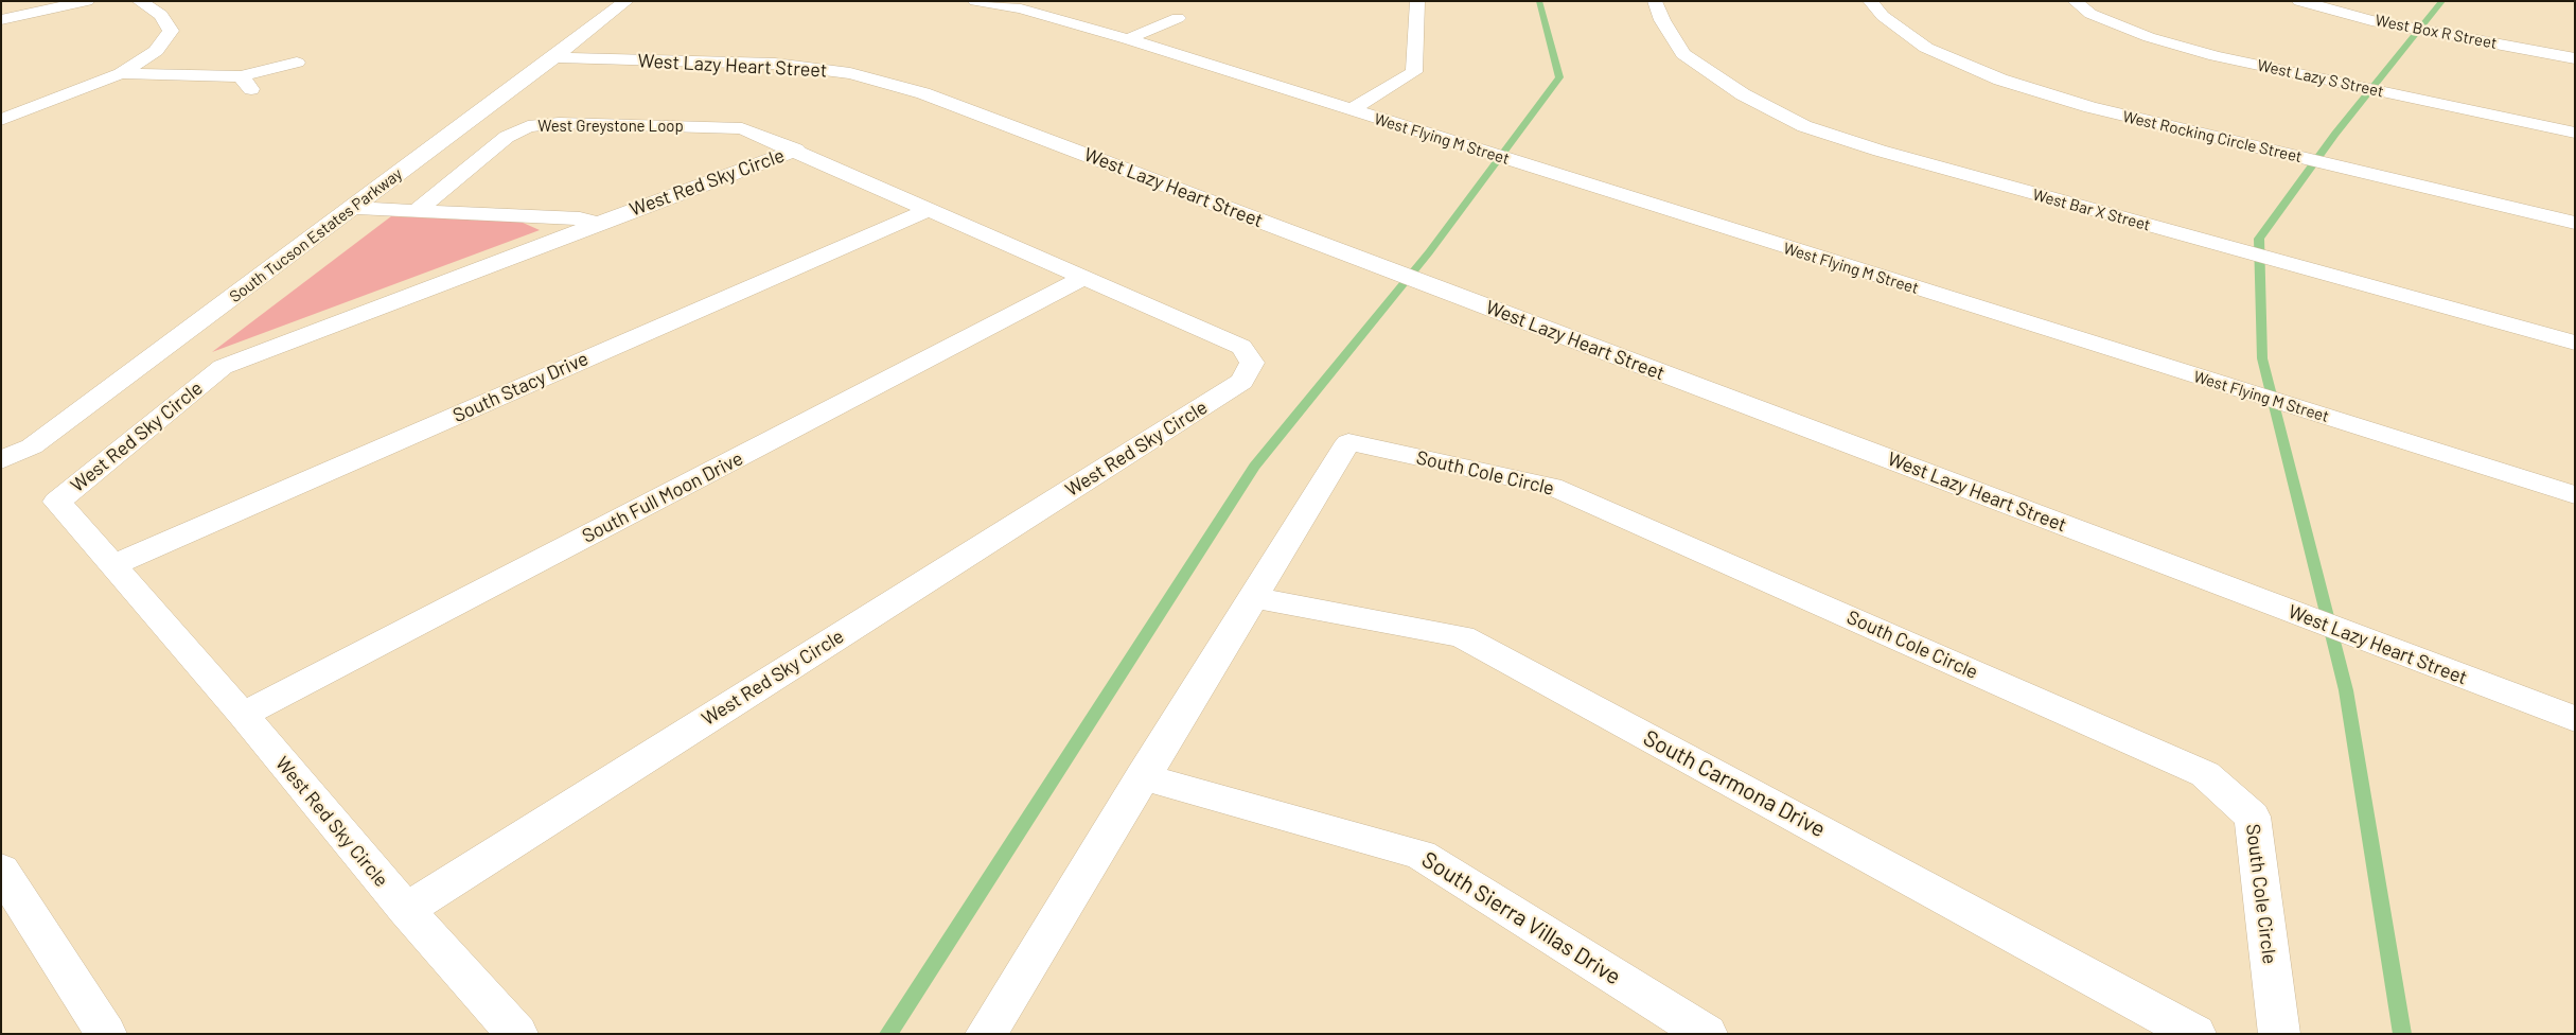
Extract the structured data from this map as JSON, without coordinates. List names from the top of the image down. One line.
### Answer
{"streets":{"street":["West Box R Street","West Lazy Heart Street","West Lazy S Street","West Greystone Loop","West Rocking Circle Street","West Flying M Street","West Red Sky Circle","West Bar X Street","South Tucson Estates Parkway","South Stacy Drive","South Cole Circle","South Full Moon Drive","South Carmona Drive","South Sierra Villas Drive"]},"crossings":[["West Lazy Heart Street","South Tucson Estates Parkway"],["West Greystone Loop","West Red Sky Circle"],["West Red Sky Circle","South Stacy Drive"],["West Red Sky Circle","South Full Moon Drive"],["South Cole Circle","South Carmona Drive"]]}
